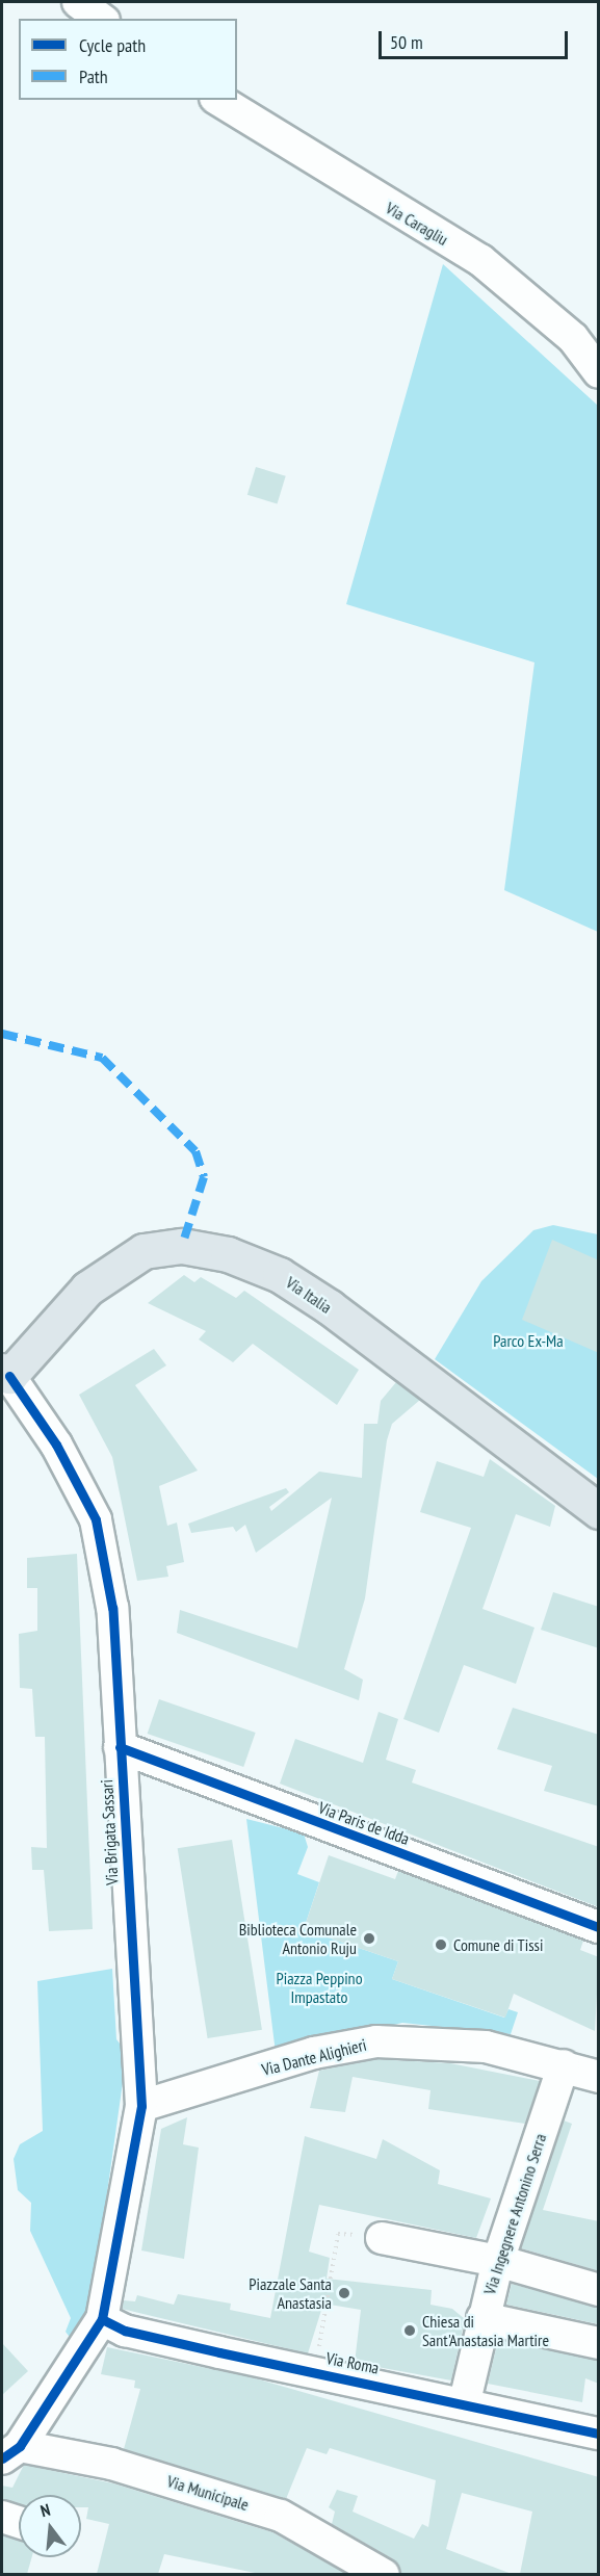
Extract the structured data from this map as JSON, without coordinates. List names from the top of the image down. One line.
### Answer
{"streets":{"main road":["Via Italia"],"street":["Via Caragliu","Via Paris de Idda","Via Brigata Sassari","Via Dante Alighieri","Via Ingegnere Antonino Serra","Via Roma","Via Municipale"]},"crossings":[["Via Italia","Via Brigata Sassari"],["Via Paris de Idda","Via Brigata Sassari"],["Via Brigata Sassari","Via Dante Alighieri"],["Via Brigata Sassari","Via Roma"],["Via Dante Alighieri","Via Ingegnere Antonino Serra"],["Via Ingegnere Antonino Serra","Via Roma"]],"parks":["Parco Ex-Ma","Piazza Peppino Impastato"],"places":["Biblioteca Comunale Antonio Ruju","Comune di Tissi","Piazzale Santa Anastasia","Chiesa di Sant'Anastasia Martire"],"legend":["Cycle path","Path"],"scale_bar":"50 m","north":"top"}
